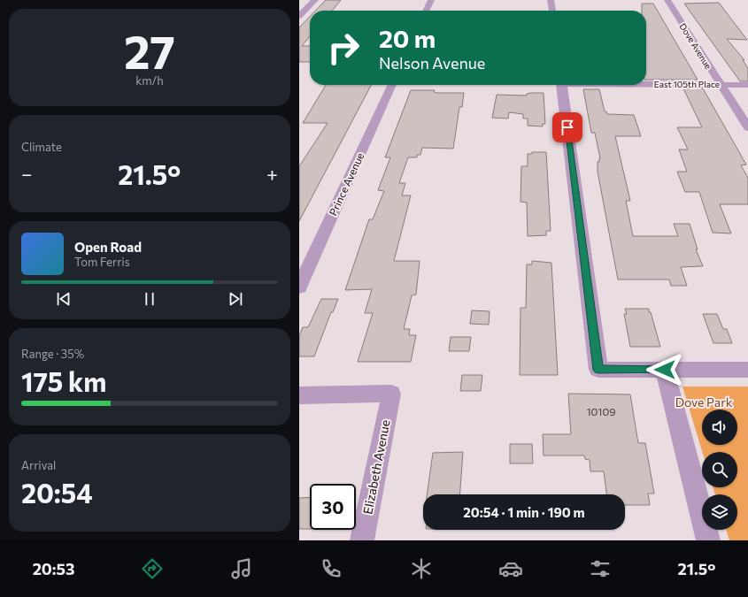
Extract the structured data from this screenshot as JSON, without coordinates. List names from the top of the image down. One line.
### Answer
{"streets":{"street":["Dove Avenue","East 105th Place","Prince Avenue","Elizabeth Avenue"]},"crossings":[["Dove Avenue","East 105th Place"]],"parks":["Dove Park"],"house_numbers":["10109"],"page":{"tile":[["27","km/h"],"Climate",["Range · 35%","175 km"],["Arrival","20:54"]],"turn":["20 m","Nelson Avenue"],"heat":["−","21.5°","+"],"song":["Open Road","Tom Ferris"],"limit":"30","trip":"20:54 · 1 min · 190 m","tabs":["20:53","21.5°"]}}
